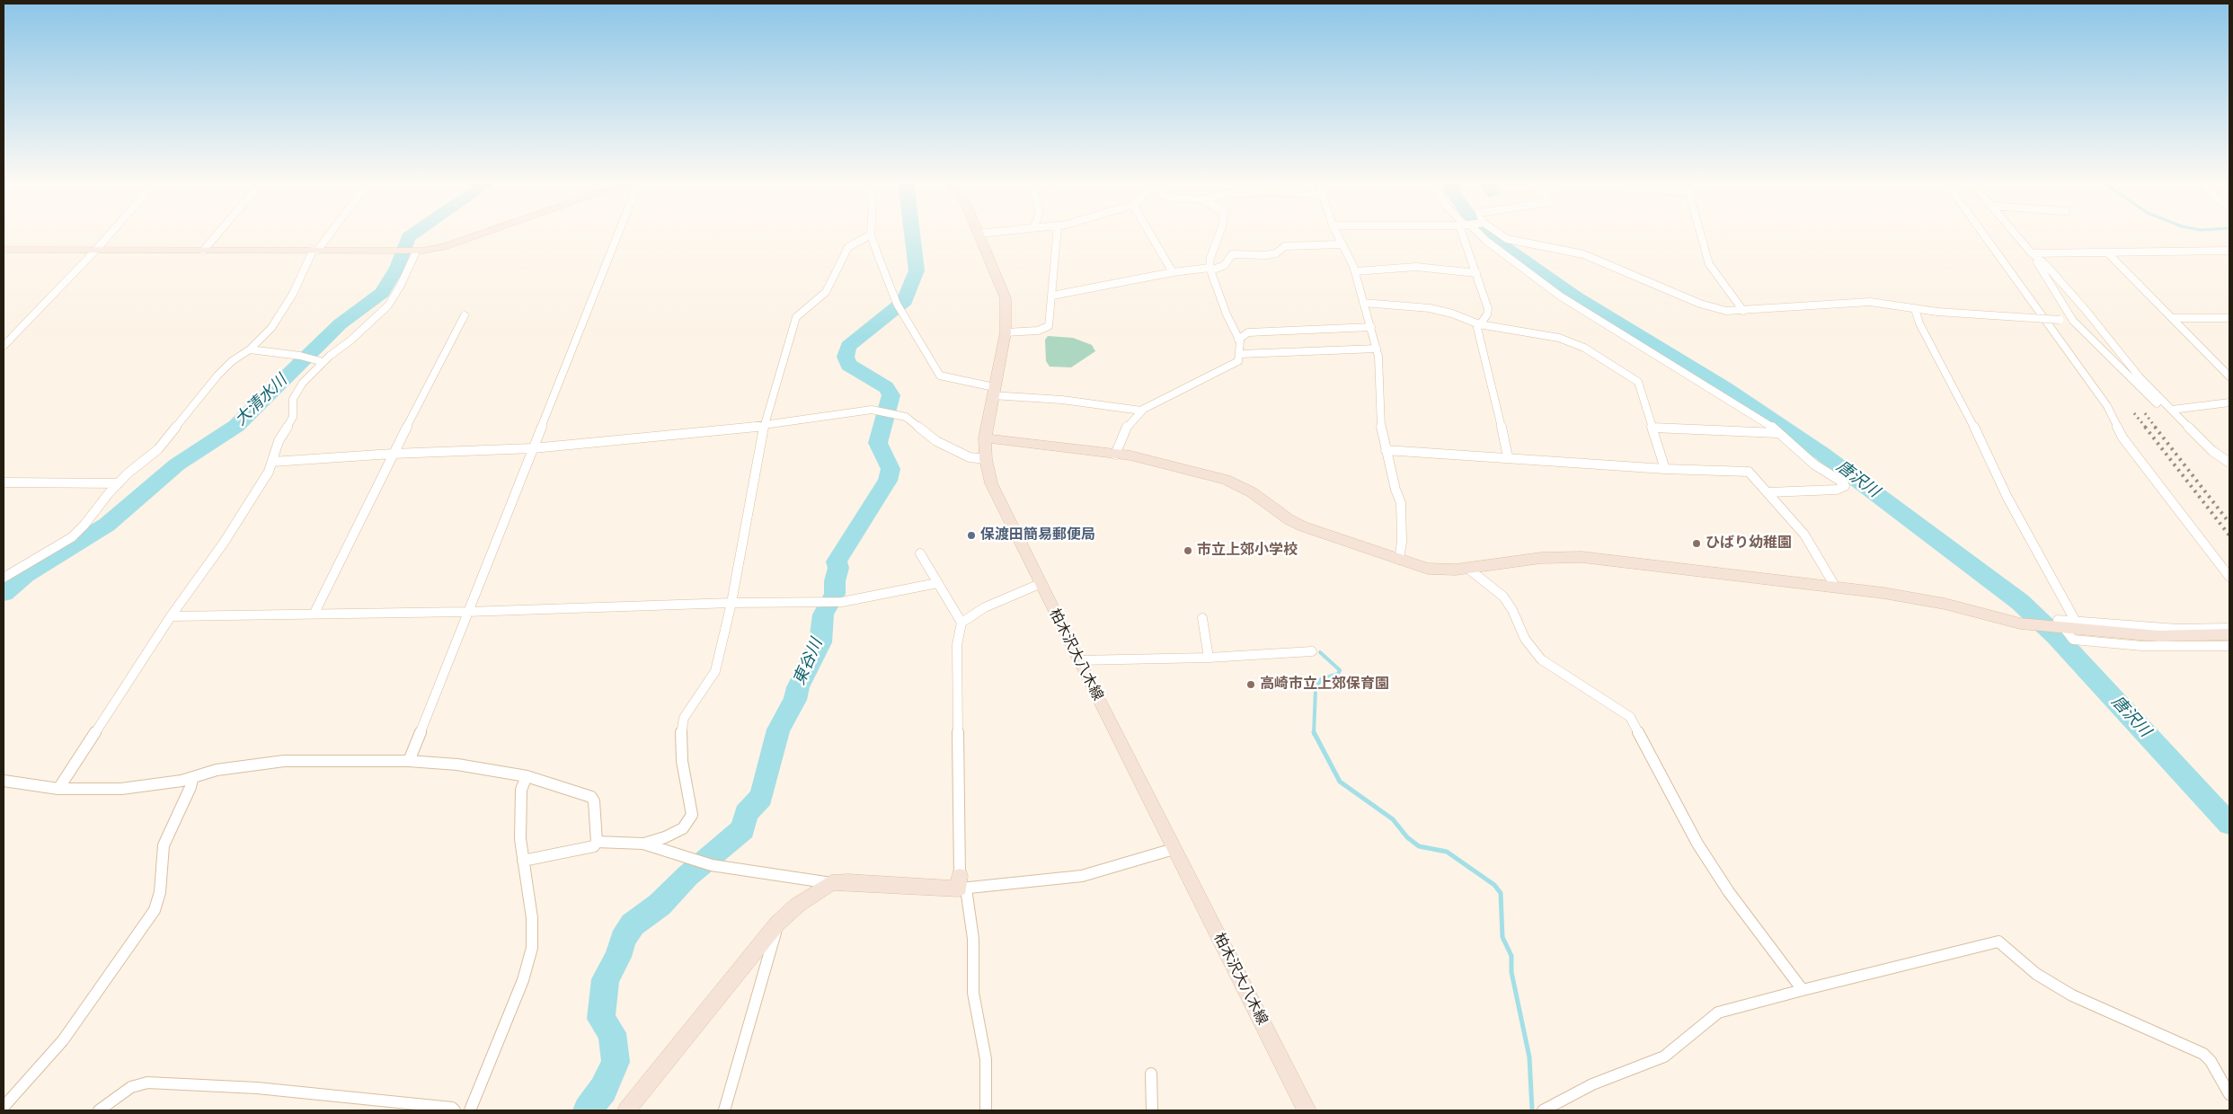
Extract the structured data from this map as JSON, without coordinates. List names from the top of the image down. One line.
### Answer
{"streets":{"street":["柏木沢大八木線"]},"water":["大清水川","唐沢川","東谷川"],"places":["保渡田簡易郵便局","ひばり幼稚園","市立上郊小学校","高崎市立上郊保育園"]}
